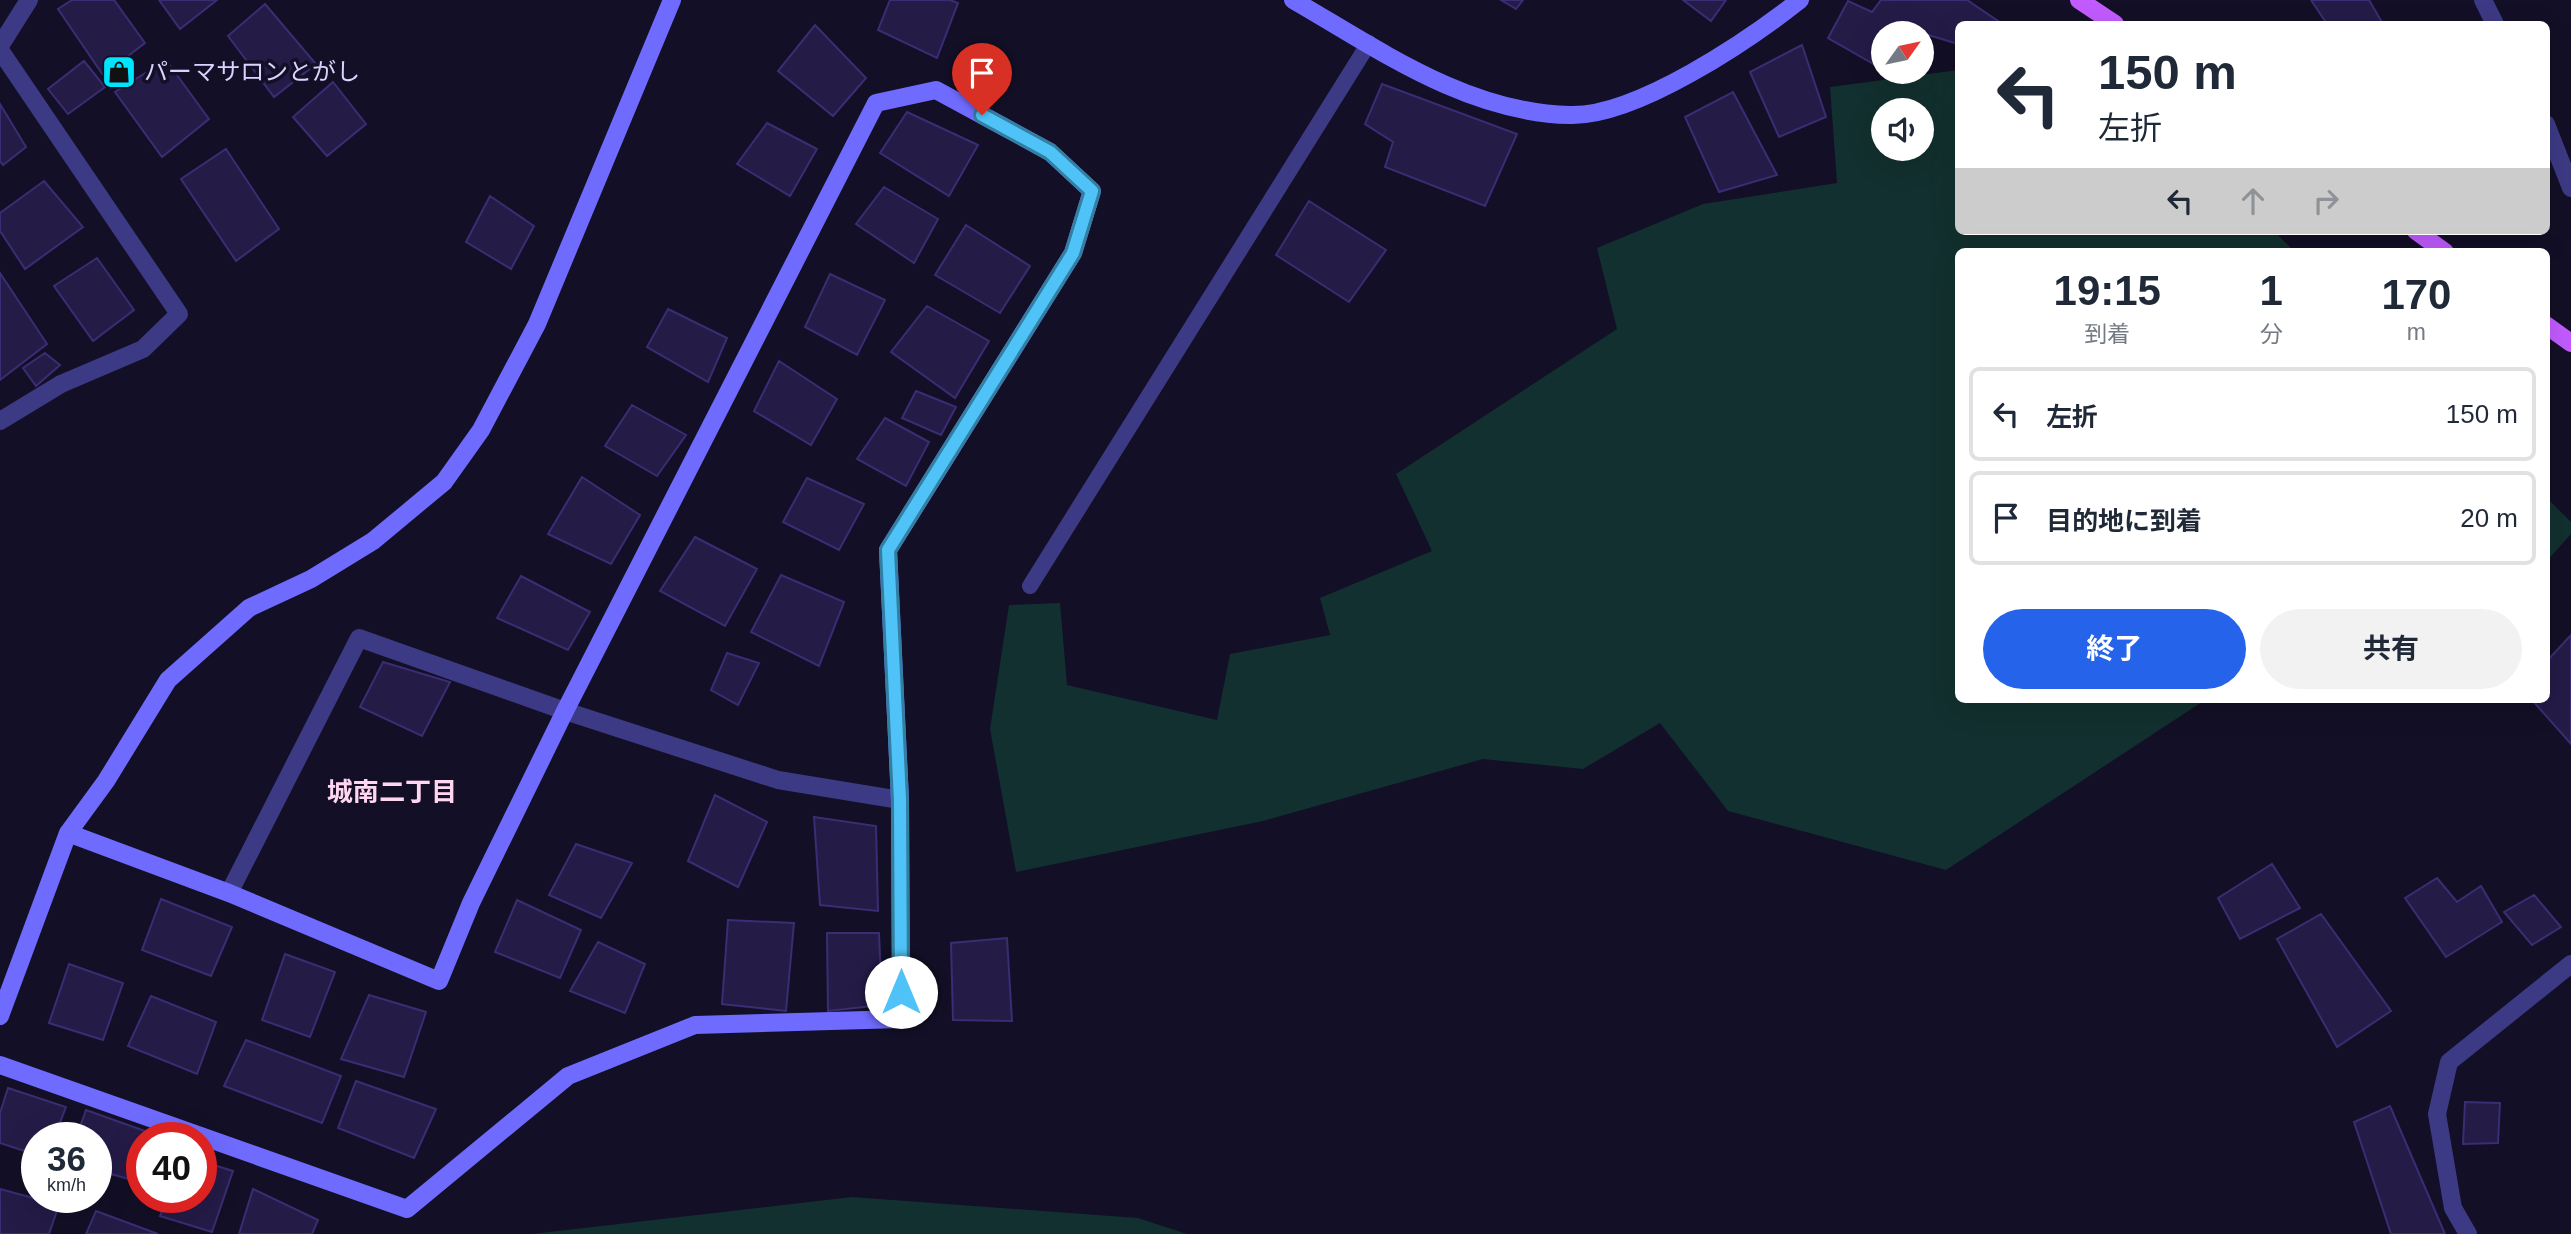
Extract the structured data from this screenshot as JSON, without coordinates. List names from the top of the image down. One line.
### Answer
{"districts":["城南二丁目"],"places":{"shop":["パーマサロンとがし"]},"north":"top right","page":{"turn":["150 m","左折"],"eta":["19:15","到着","1","分","170","m"],"list":[{"name":"左折","value":"150 m"},{"name":"目的地に到着","value":"20 m"}],"buttons":["終了","共有"],"speed":"36 km/h","limit":"40"}}
